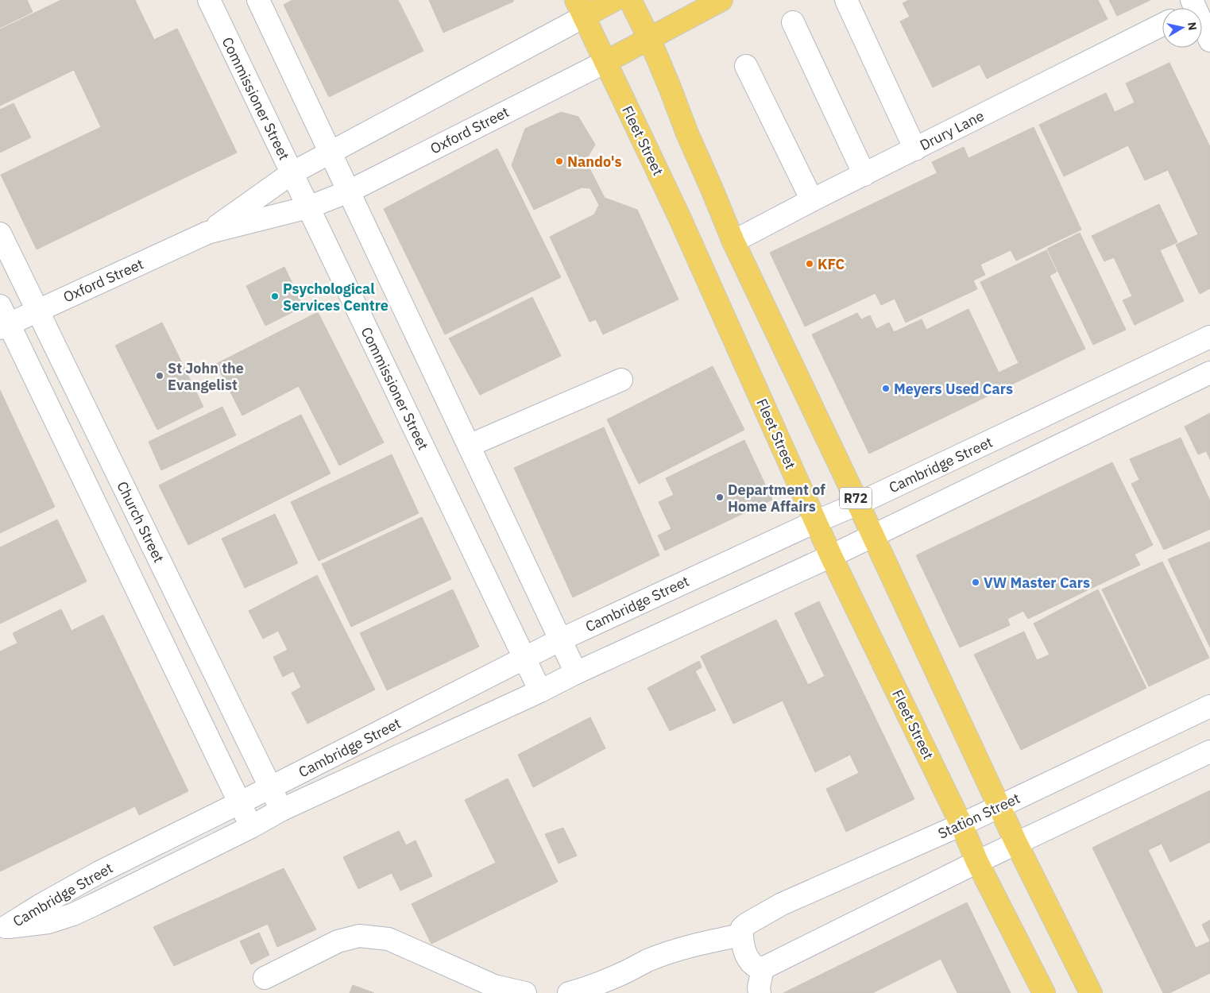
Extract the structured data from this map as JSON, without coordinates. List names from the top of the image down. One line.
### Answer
{"streets":{"main road":["Oxford Street","Fleet Street","R72"],"street":["Commissioner Street","Drury Lane","Cambridge Street","Church Street","Station Street"]},"crossings":[["Commissioner Street","Oxford Street"],["Commissioner Street","Cambridge Street"],["Oxford Street","Fleet Street"],["Oxford Street","R72"],["Oxford Street","Church Street"],["Drury Lane","R72"],["Fleet Street","Cambridge Street"],["Fleet Street","Station Street"],["Cambridge Street","R72"],["Cambridge Street","Church Street"],["R72","Station Street"]],"places":["Nando's","KFC","Psychological Services Centre","St John the Evangelist","Meyers Used Cars","Department of Home Affairs","VW Master Cars"],"north":"right"}
